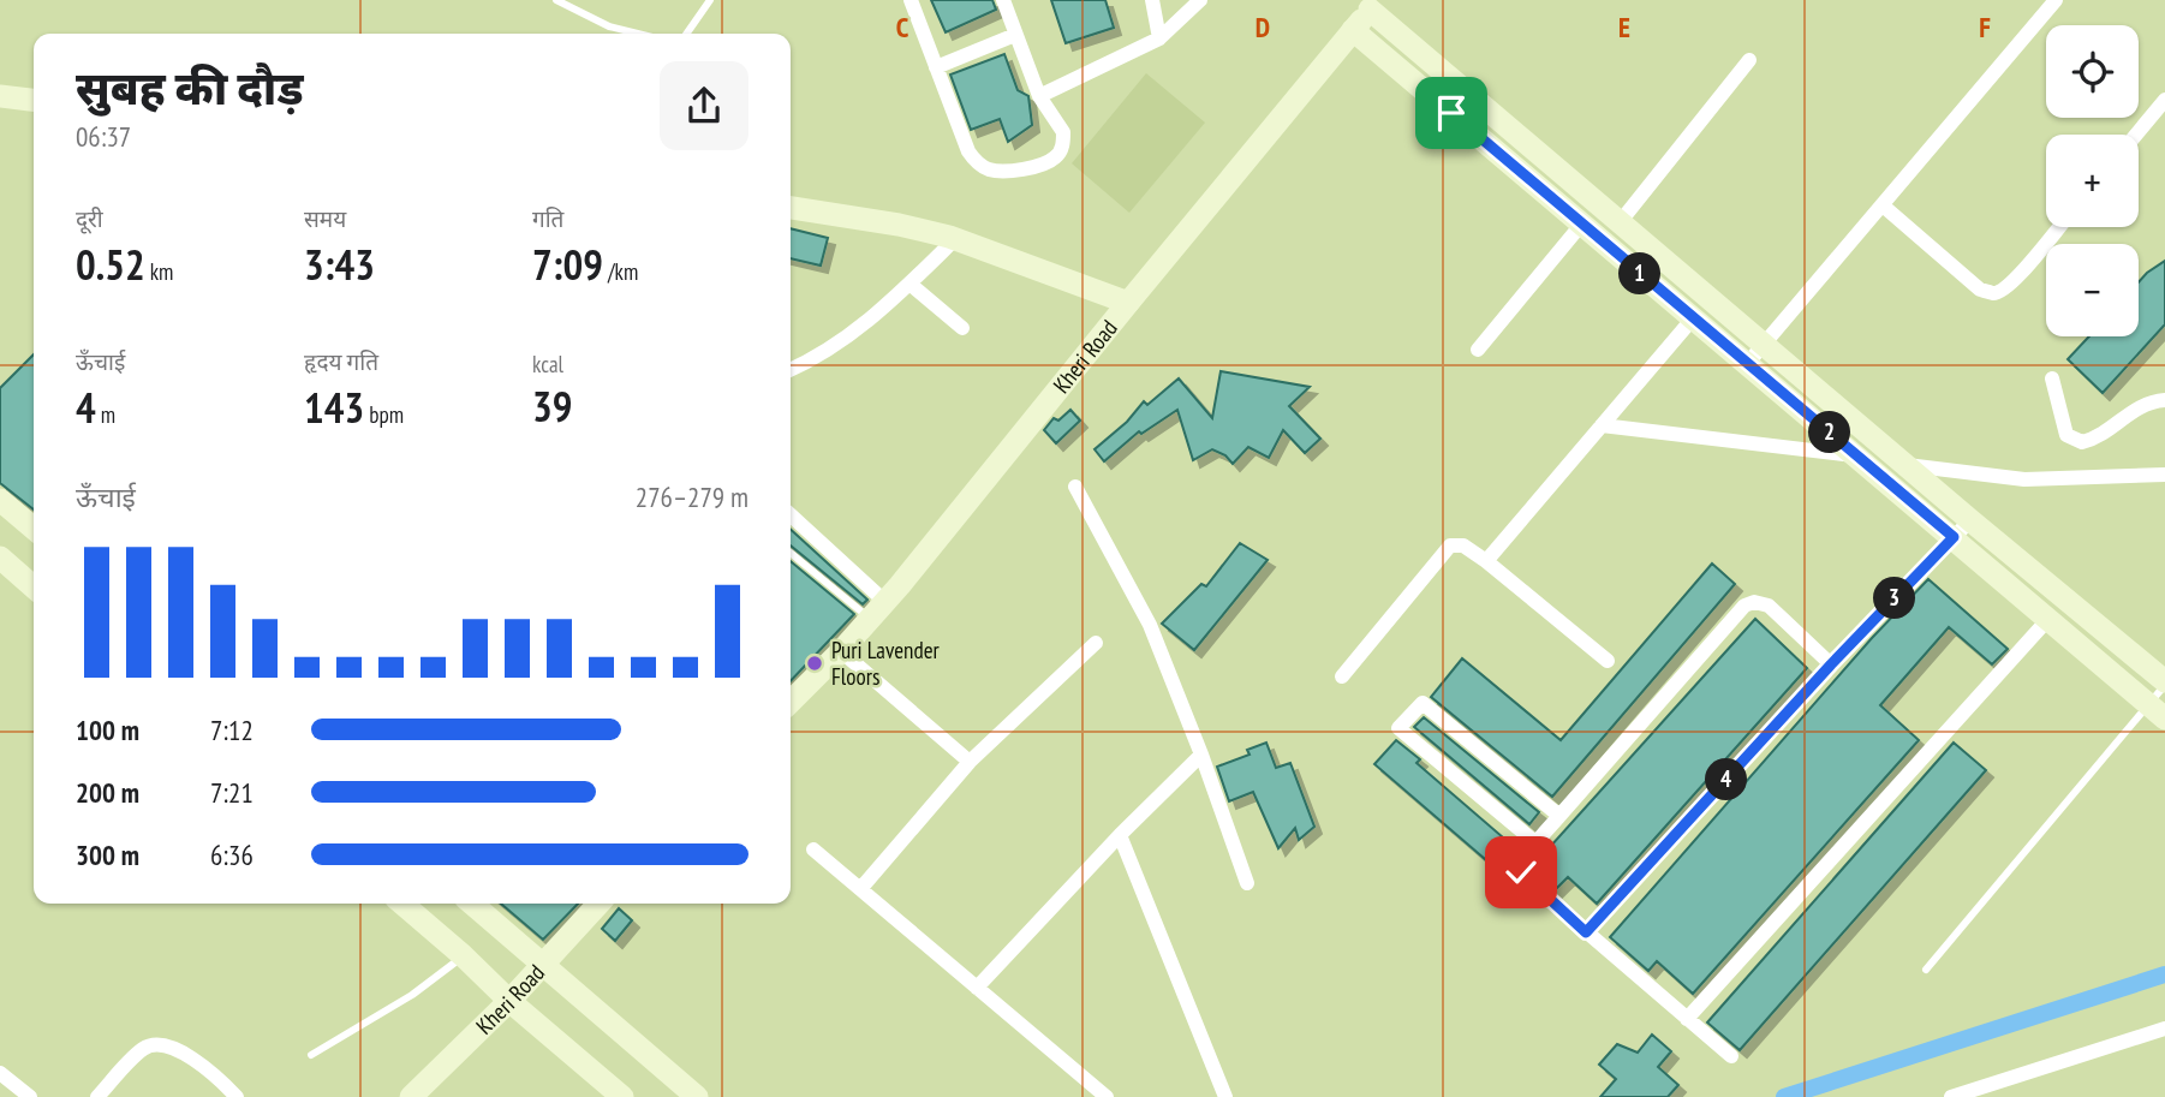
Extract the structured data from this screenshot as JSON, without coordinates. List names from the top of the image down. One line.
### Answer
{"streets":{"street":["Kheri Road"]},"places":["Puri Lavender Floors"],"page":{"map_buttons":["+","−"],"heading":["सुबह की दौड़","06:37"],"stats":[["दूरी","0.52 km"],["समय","3:43"],["गति","7:09 /km"],["ऊँचाई","4 m"],["हृदय गति","143 bpm"],["kcal","39"]],"pins":["1","2","3","4"],"chart":["ऊँचाई","276–279 m"],"list":[{"name":"100 m","note":"7:12"},{"name":"200 m","note":"7:21"},{"name":"300 m","note":"6:36"}]},"grid":{"columns":["C","D","E","F"]}}
